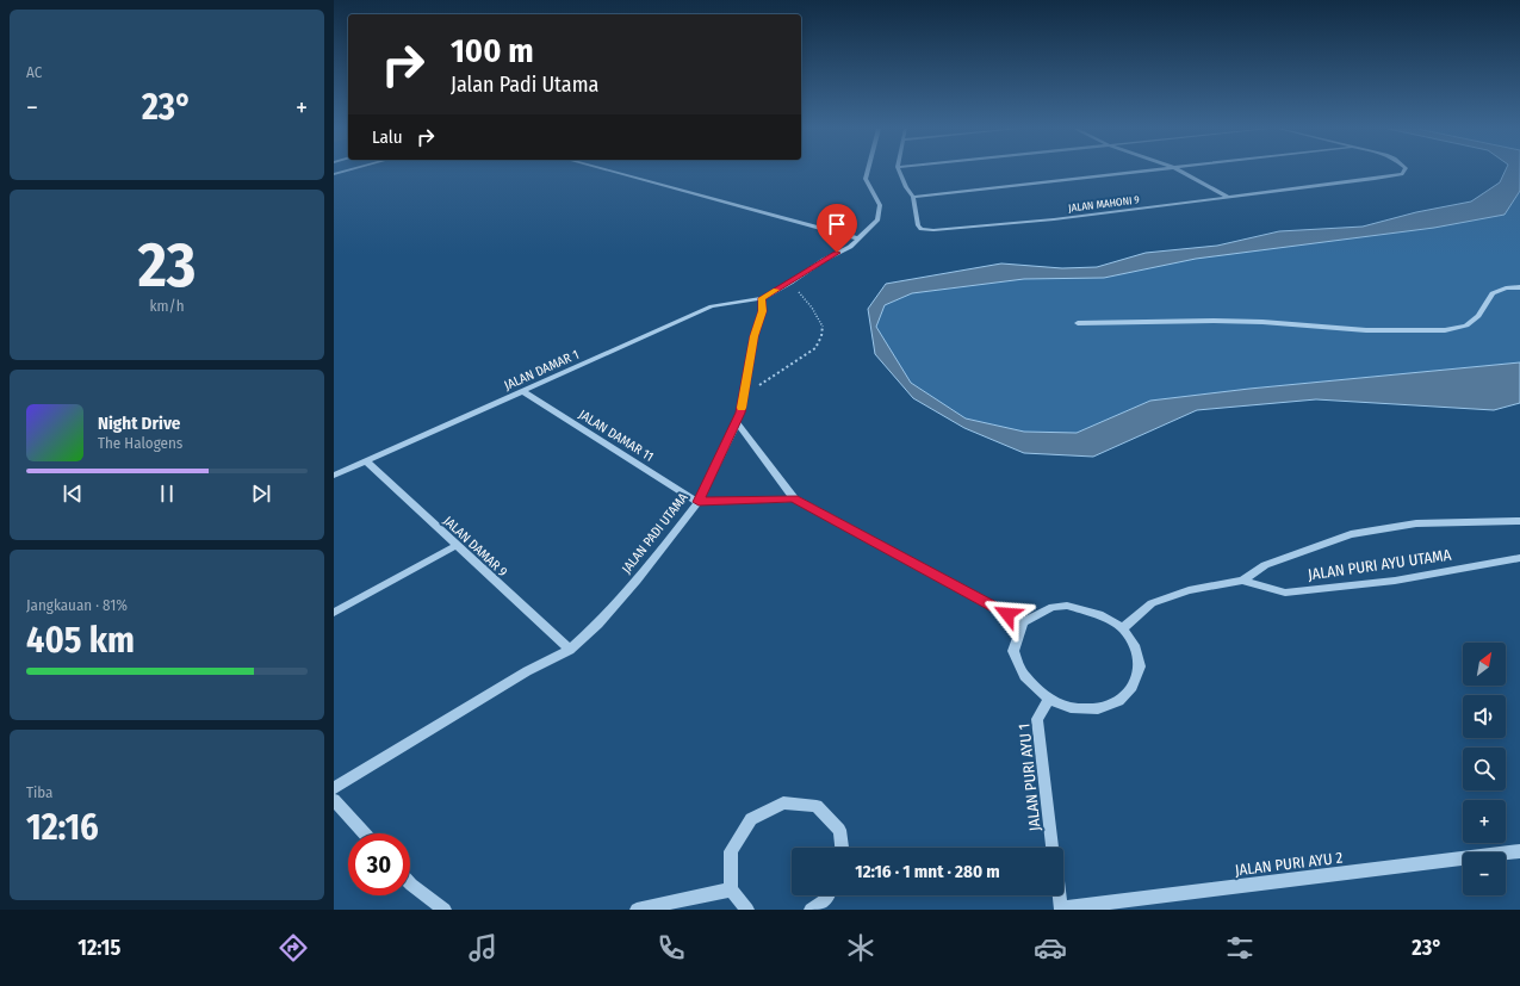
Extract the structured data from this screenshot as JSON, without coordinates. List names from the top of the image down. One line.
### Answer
{"streets":{"street":["JALAN MAHONI 9","JALAN DAMAR 1","JALAN DAMAR 11","JALAN PADI UTAMA","JALAN DAMAR 9","JALAN PURI AYU UTAMA","JALAN PURI AYU 1","JALAN PURI AYU 2"]},"crossings":[["JALAN DAMAR 1","JALAN DAMAR 11"],["JALAN DAMAR 1","JALAN PADI UTAMA"],["JALAN DAMAR 1","JALAN DAMAR 9"],["JALAN DAMAR 11","JALAN PADI UTAMA"],["JALAN PADI UTAMA","JALAN DAMAR 9"],["JALAN PURI AYU UTAMA","JALAN PURI AYU 1"]],"north":"top right","page":{"tile":["AC",["23","km/h"],["Jangkauan · 81%","405 km"],["Tiba","12:16"]],"turn":["100 m","Jalan Padi Utama"],"heat":["−","23°","+"],"then":"Lalu","song":["Night Drive","The Halogens"],"map_buttons":["+","−"],"limit":"30","trip":"12:16 · 1 mnt · 280 m","tabs":["12:15","23°"]}}
